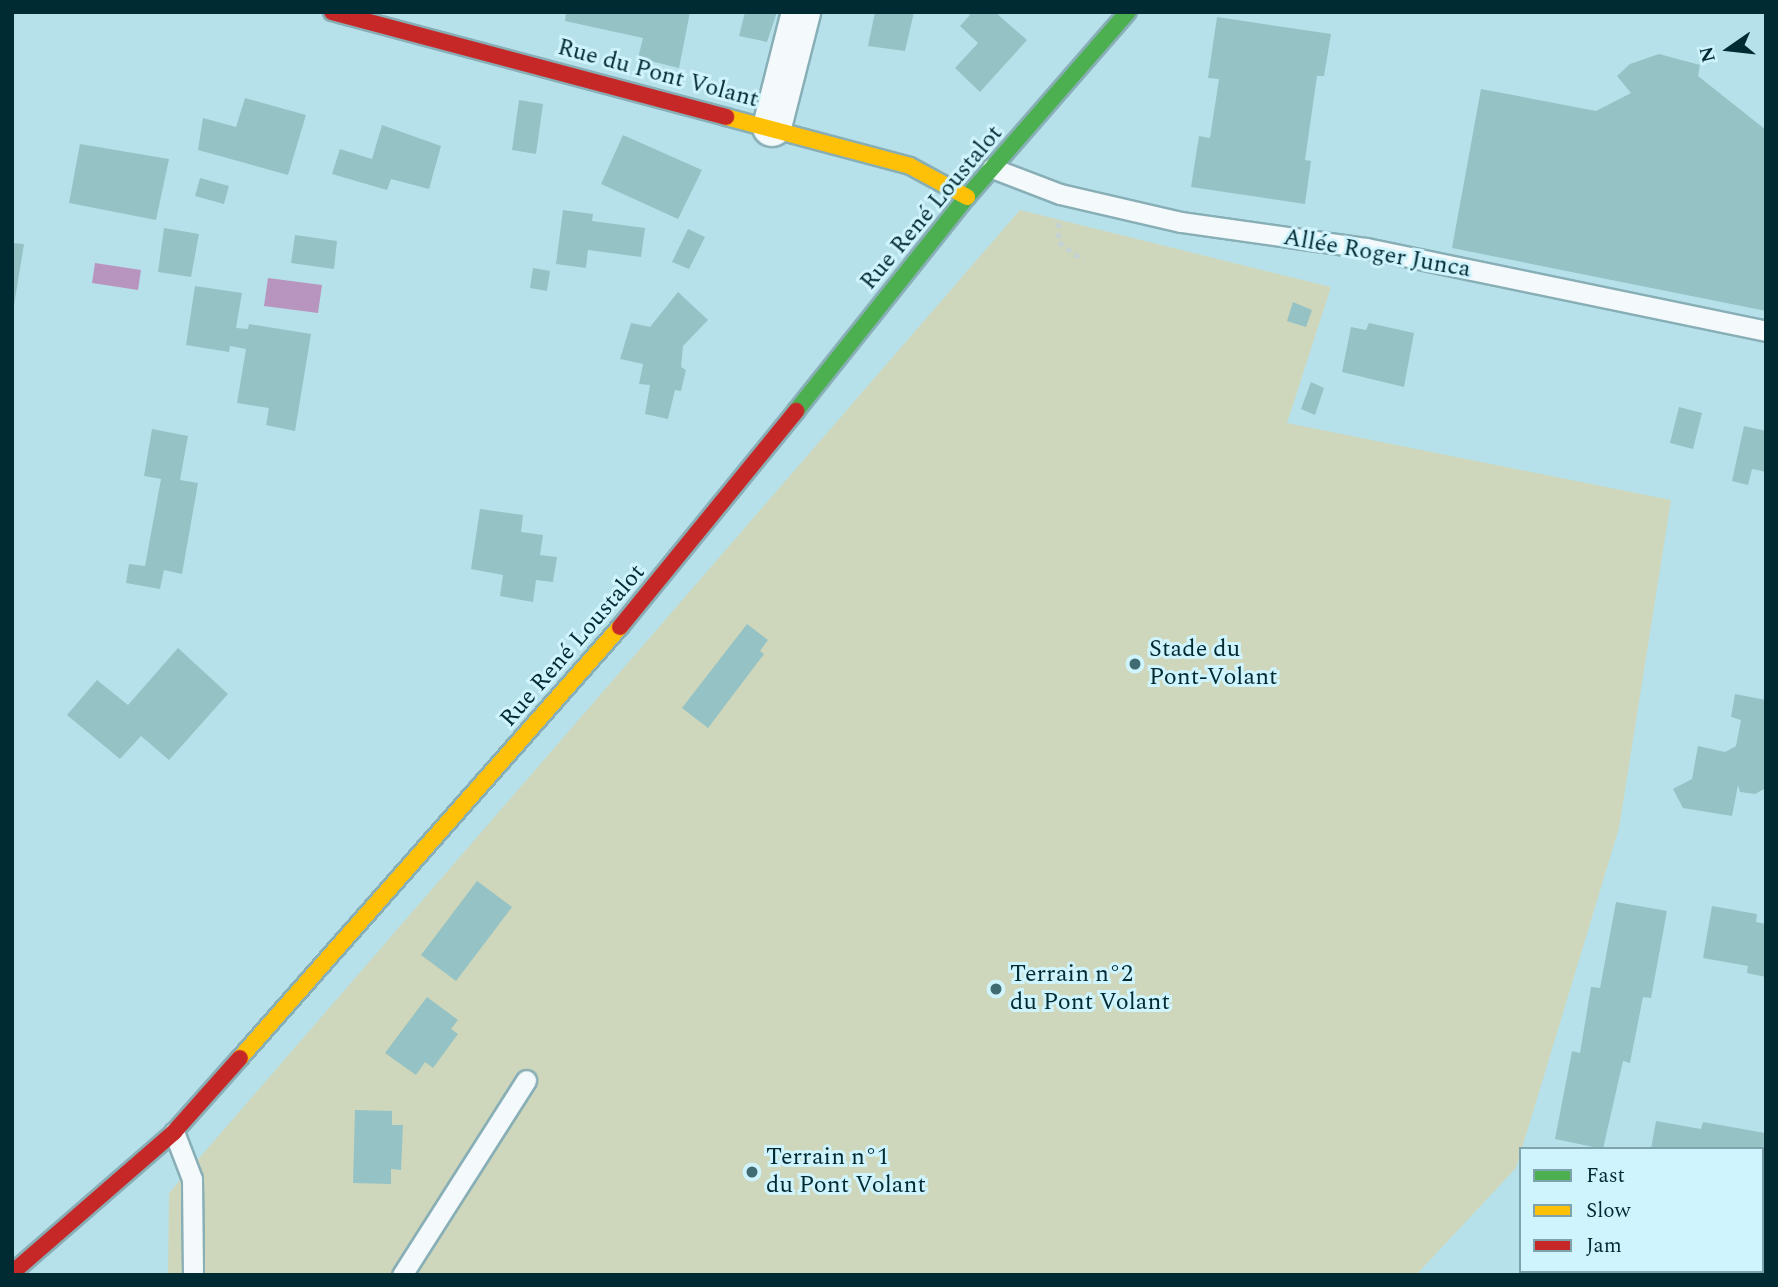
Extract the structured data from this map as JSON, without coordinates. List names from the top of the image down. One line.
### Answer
{"streets":{"street":["Rue du Pont Volant","Rue René Loustalot"],"lane":["Allée Roger Junca"]},"crossings":[["Rue du Pont Volant","Rue René Loustalot"],["Rue René Loustalot","Allée Roger Junca"]],"places":["Stade du Pont-Volant","Terrain n°2 du Pont Volant","Terrain n°1 du Pont Volant"],"legend":["Fast","Slow","Jam"],"north":"left"}
